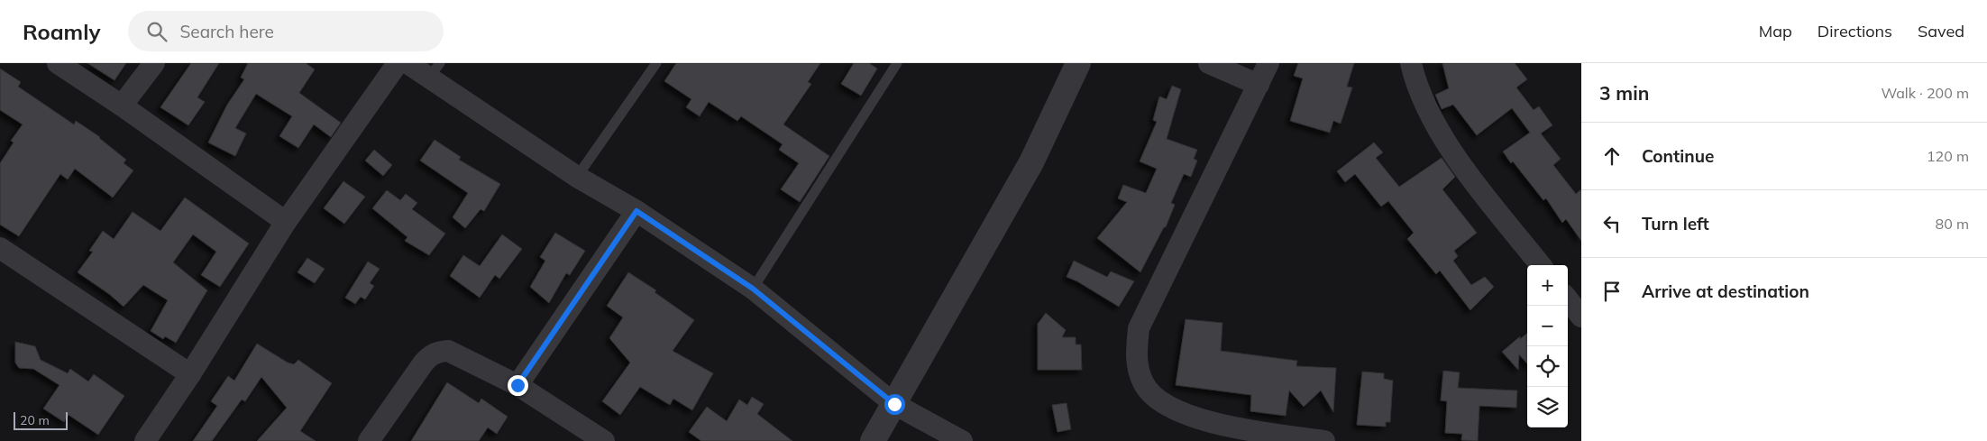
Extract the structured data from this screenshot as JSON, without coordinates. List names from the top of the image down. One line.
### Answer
{"scale_bar":"20 m","page":{"header":"Roamly","search":"Search here","nav":["Map","Directions","Saved"],"heading":["3 min","Walk · 200 m"],"list":[["Continue","120 m"],["Turn left","80 m"],"Arrive at destination"],"map_buttons":["+","−"],"scale":"20 m"}}
